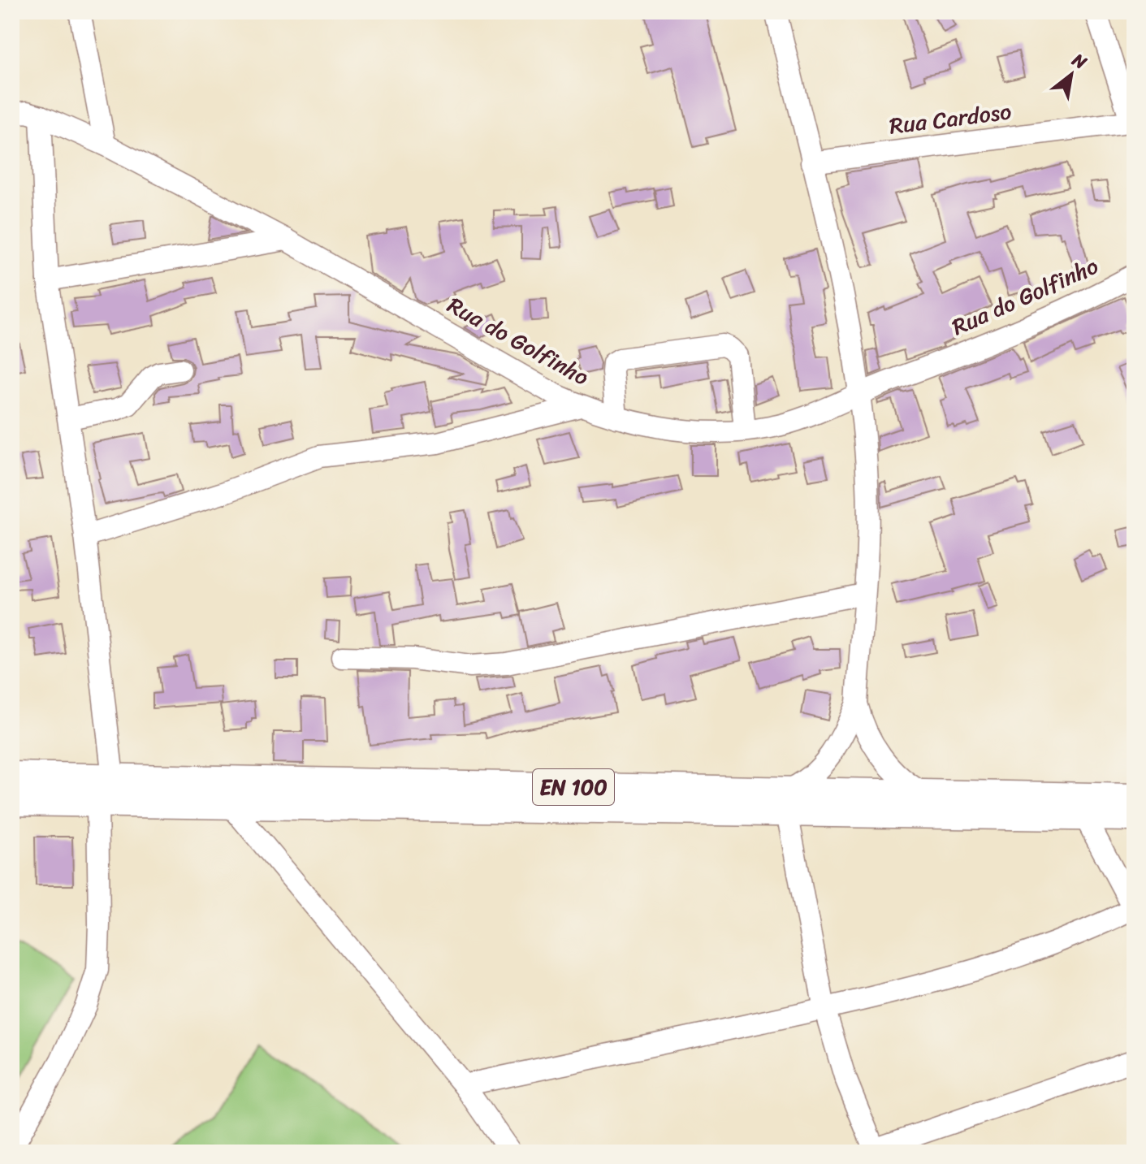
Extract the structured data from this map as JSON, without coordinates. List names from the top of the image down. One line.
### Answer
{"streets":{"main road":["EN 100"],"street":["Rua Cardoso","Rua do Golfinho"]},"north":"top right"}
